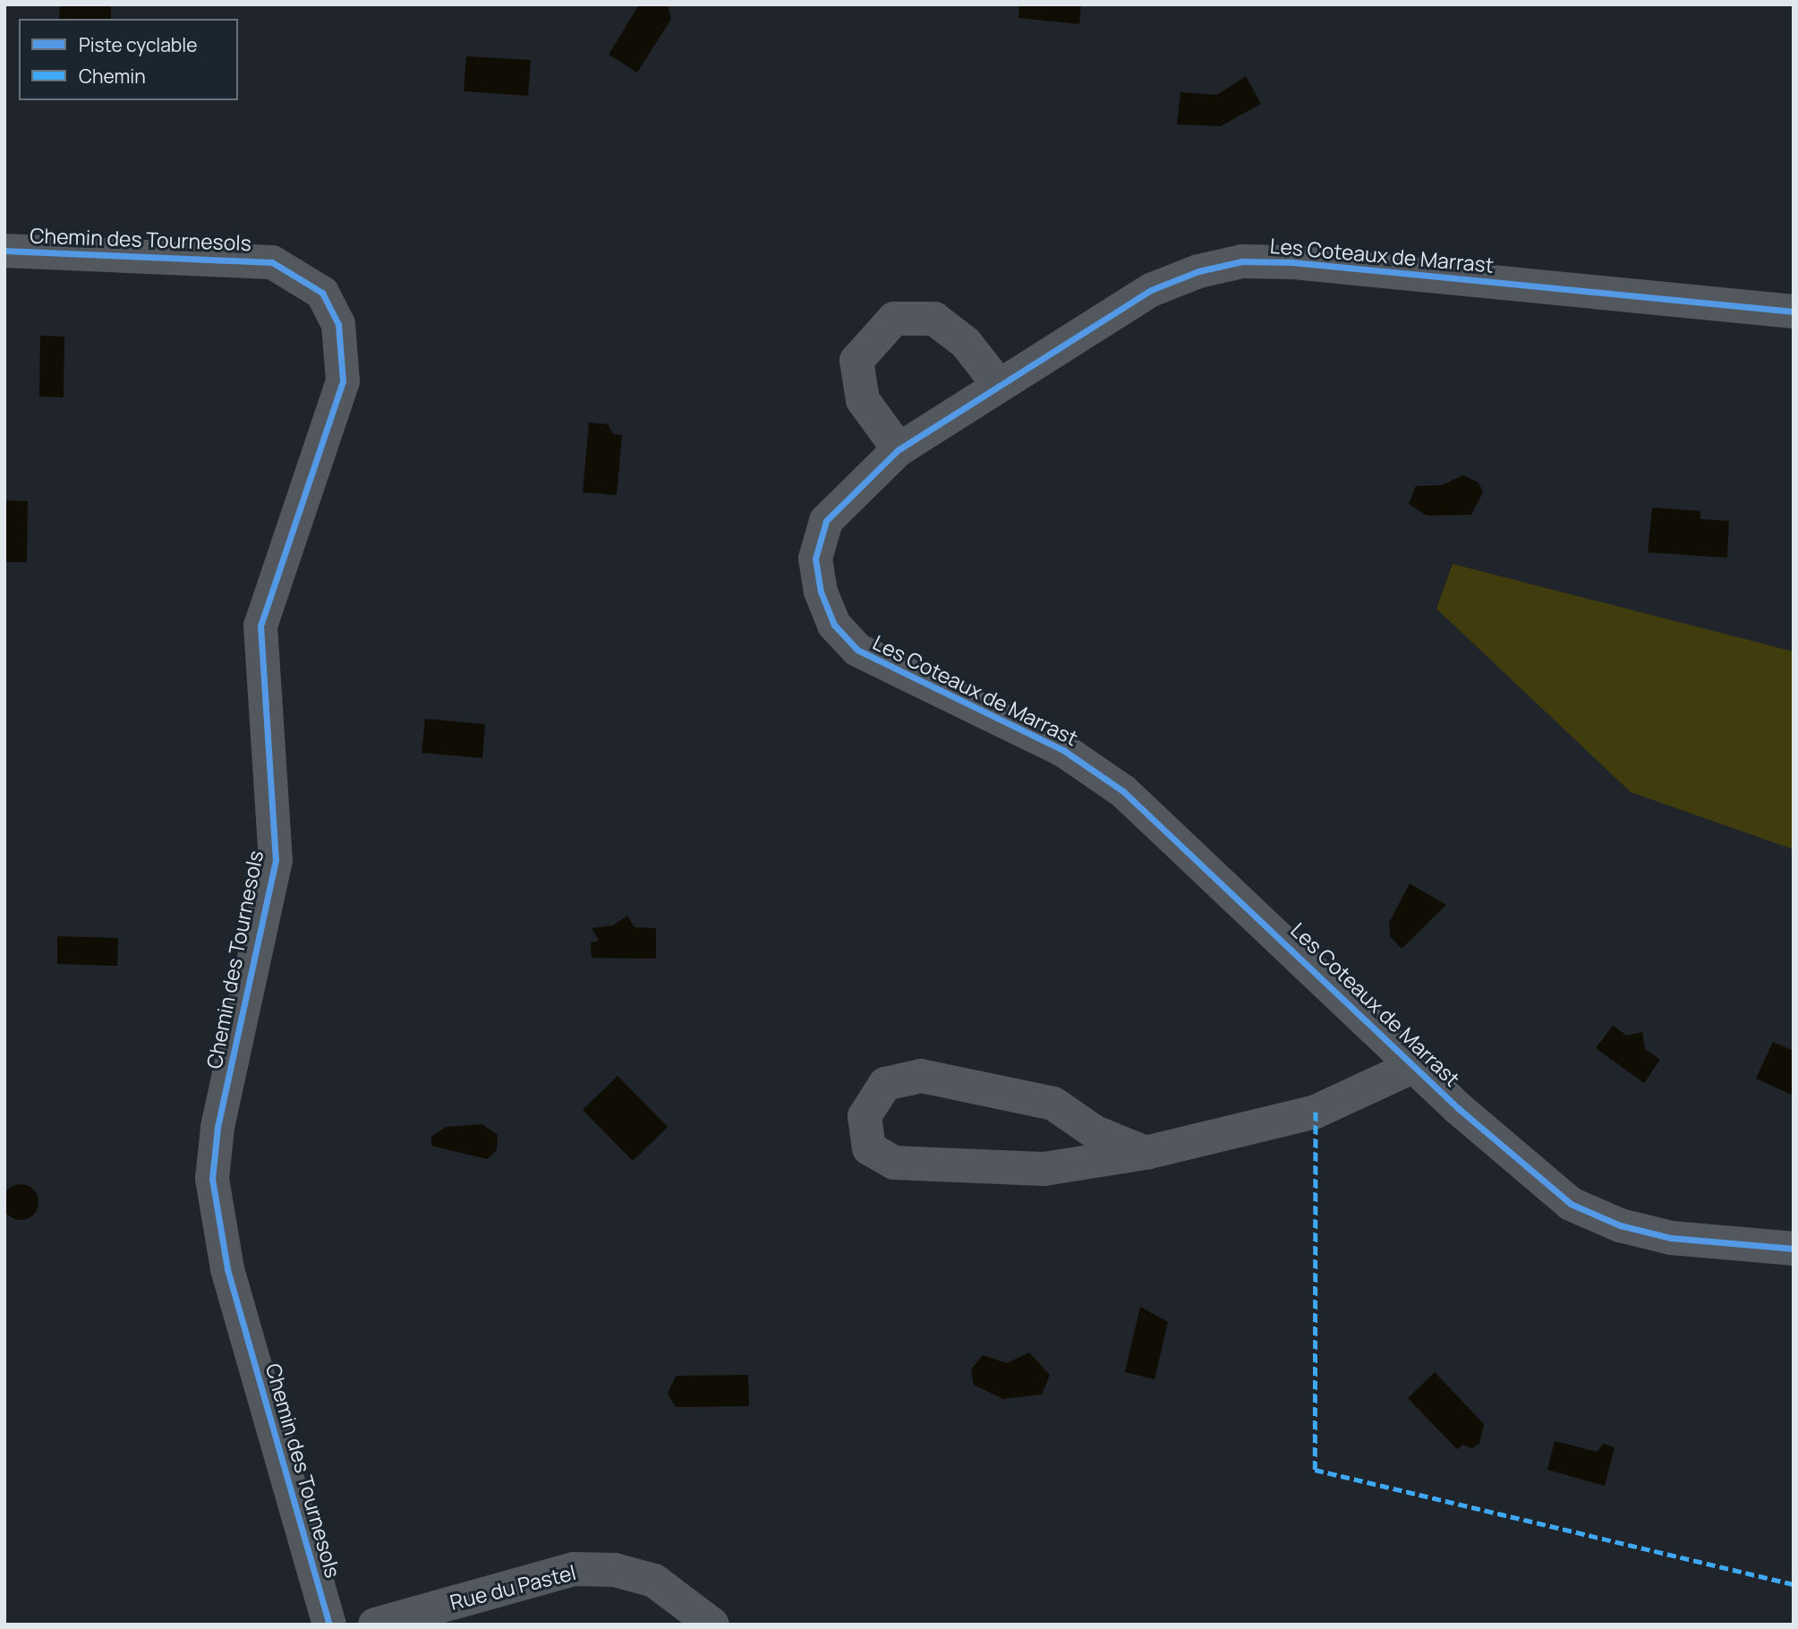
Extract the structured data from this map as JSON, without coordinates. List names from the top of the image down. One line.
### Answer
{"streets":{"street":["Chemin des Tournesols","Les Coteaux de Marrast","Rue du Pastel"]},"legend":["Piste cyclable","Chemin"]}
